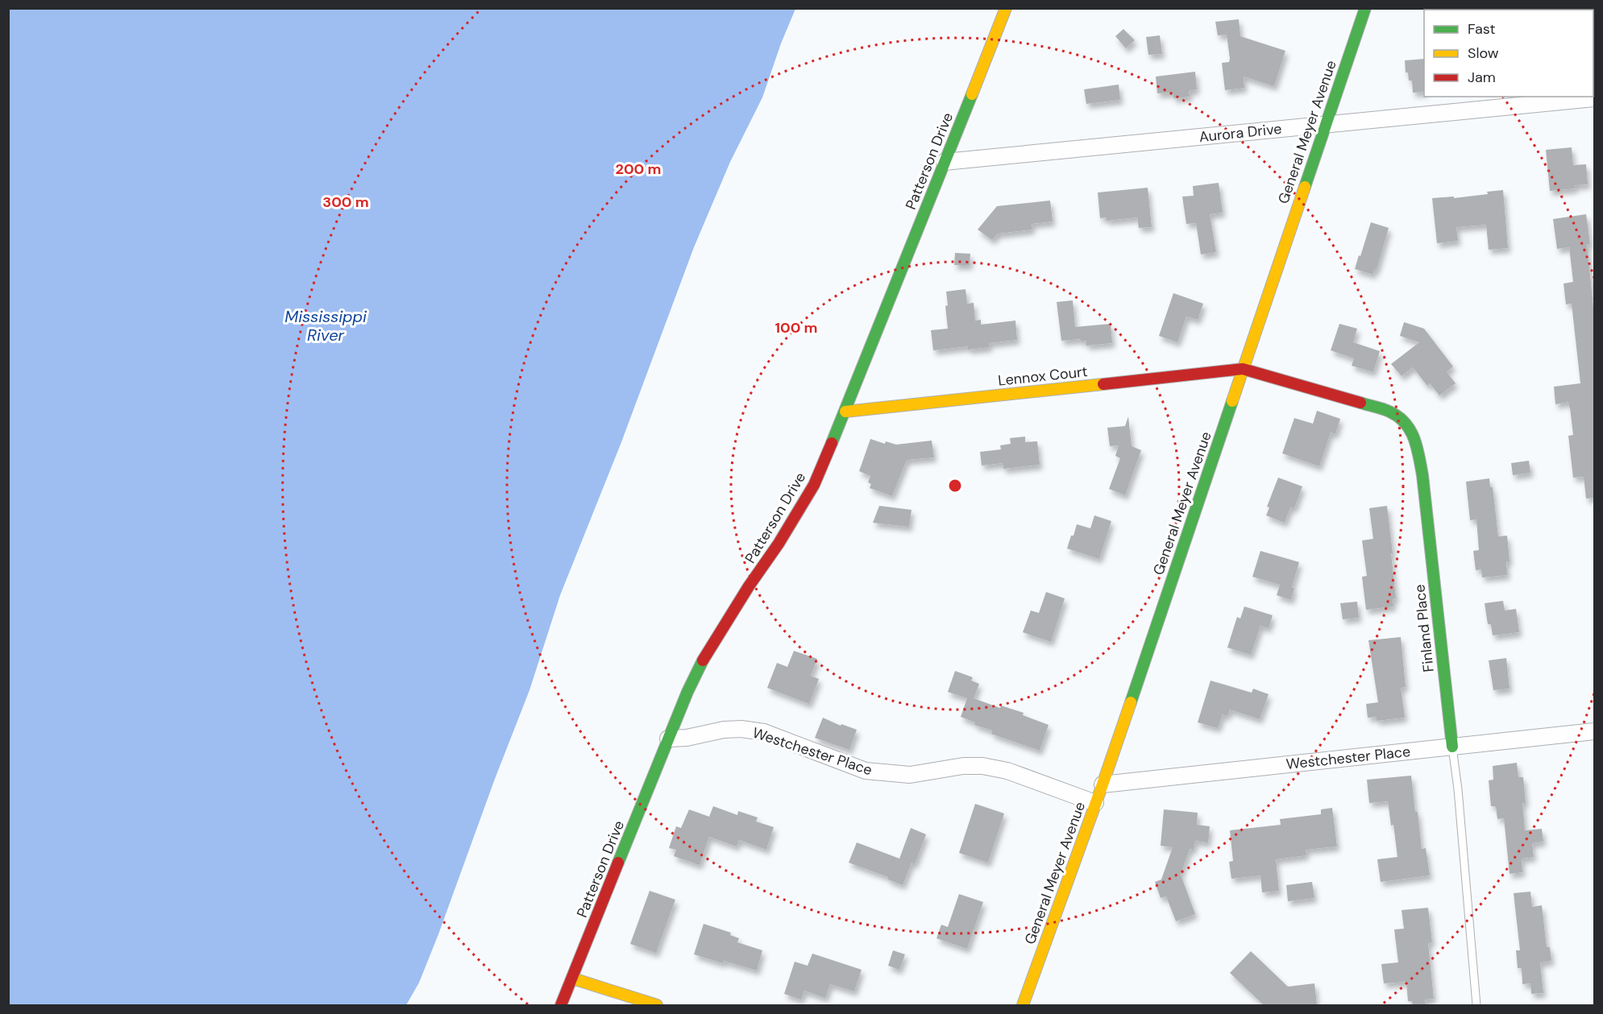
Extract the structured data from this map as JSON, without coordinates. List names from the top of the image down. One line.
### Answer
{"streets":{"street":["General Meyer Avenue","Aurora Drive","Patterson Drive","Lennox Court","Finland Place","Westchester Place"]},"crossings":[["General Meyer Avenue","Aurora Drive"],["General Meyer Avenue","Lennox Court"],["General Meyer Avenue","Finland Place"],["General Meyer Avenue","Westchester Place"],["Aurora Drive","Patterson Drive"],["Patterson Drive","Lennox Court"],["Patterson Drive","Westchester Place"],["Lennox Court","Finland Place"],["Finland Place","Westchester Place"]],"water":["Mississippi River"],"legend":["Fast","Slow","Jam"],"rings":["200 m","300 m","100 m"]}
